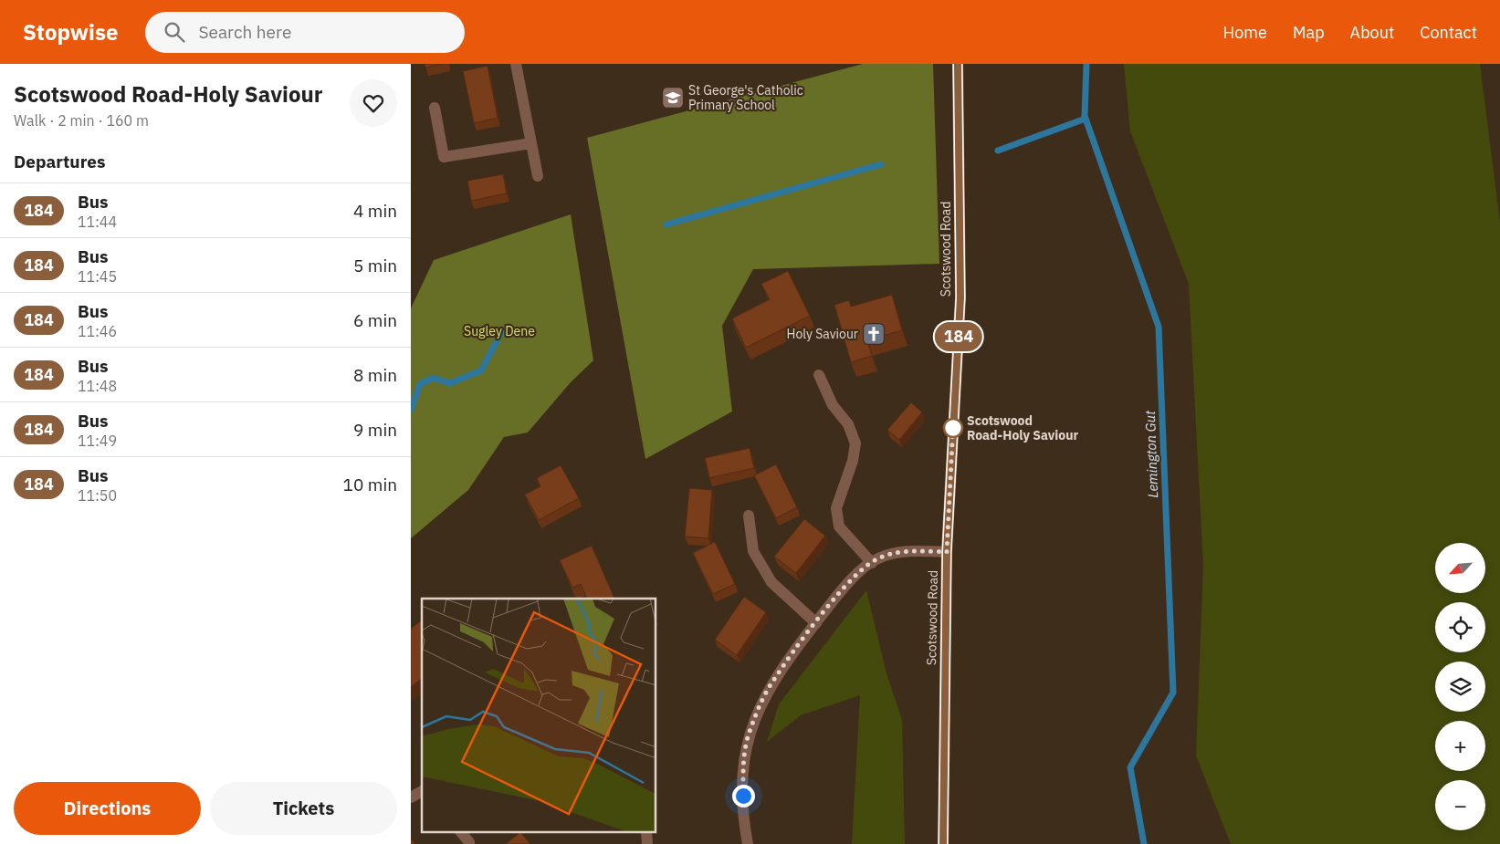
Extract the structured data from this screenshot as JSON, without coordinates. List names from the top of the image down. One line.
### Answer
{"streets":{"main road":["Scotswood Road"]},"water":["Lemington Gut"],"parks":["Sugley Dene"],"places":{"school or university":["St George's Catholic Primary School"],"church":["Holy Saviour"],"other":["Scotswood Road-Holy Saviour"]},"lines":["bus line 184"],"north":"bottom left","page":{"header":"Stopwise","search":"Search here","nav":["Home","Map","About","Contact"],"heading":[["Scotswood Road-Holy Saviour","Walk · 2 min · 160 m"],"Departures"],"on_map":"184","list":[{"mark":"184","name":"Bus","note":"11:44","value":"4 min"},{"mark":"184","name":"Bus","note":"11:45","value":"5 min"},{"mark":"184","name":"Bus","note":"11:46","value":"6 min"},{"mark":"184","name":"Bus","note":"11:48","value":"8 min"},{"mark":"184","name":"Bus","note":"11:49","value":"9 min"},{"mark":"184","name":"Bus","note":"11:50","value":"10 min"}],"map_buttons":["+","−"],"buttons":["Directions","Tickets"]}}
